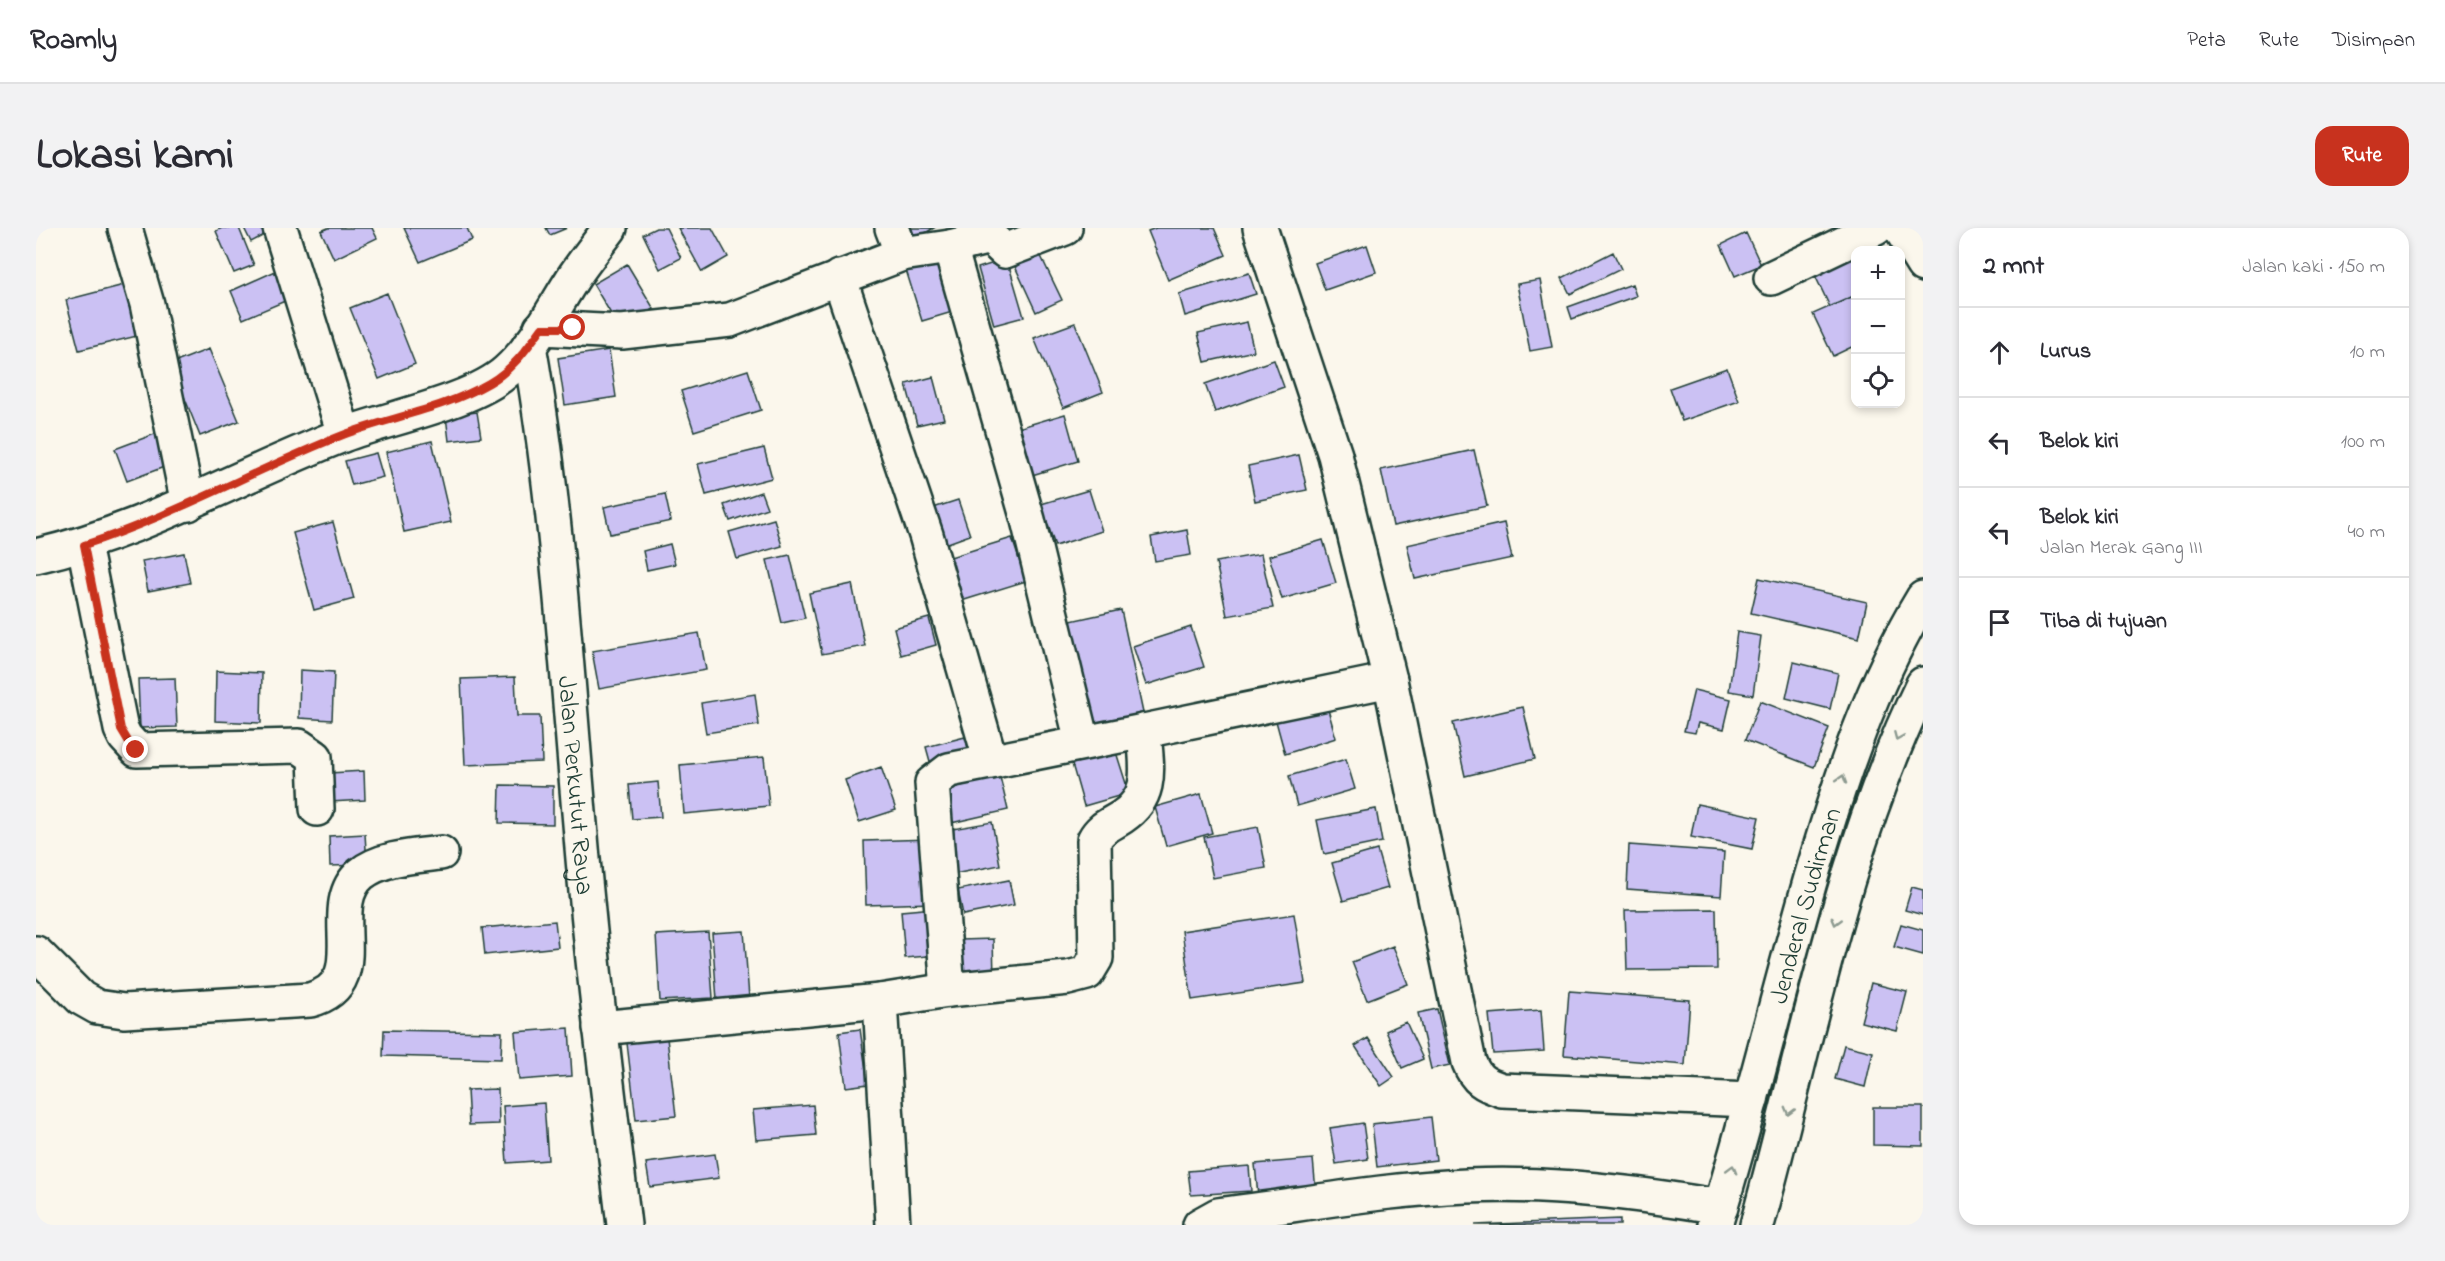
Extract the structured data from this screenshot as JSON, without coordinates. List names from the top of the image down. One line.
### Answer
{"streets":{"main road":["Jalan Perkutut Raya","Jenderal Sudirman"]},"page":{"header":"Roamly","nav":["Peta","Rute","Disimpan"],"title":"Lokasi kami","buttons":"Rute","heading":["2 mnt","Jalan kaki · 150 m"],"map_buttons":["+","−"],"list":[["Lurus","10 m"],["Belok kiri","100 m"],["Belok kiri","Jalan Merak Gang III","40 m"],"Tiba di tujuan"]}}
